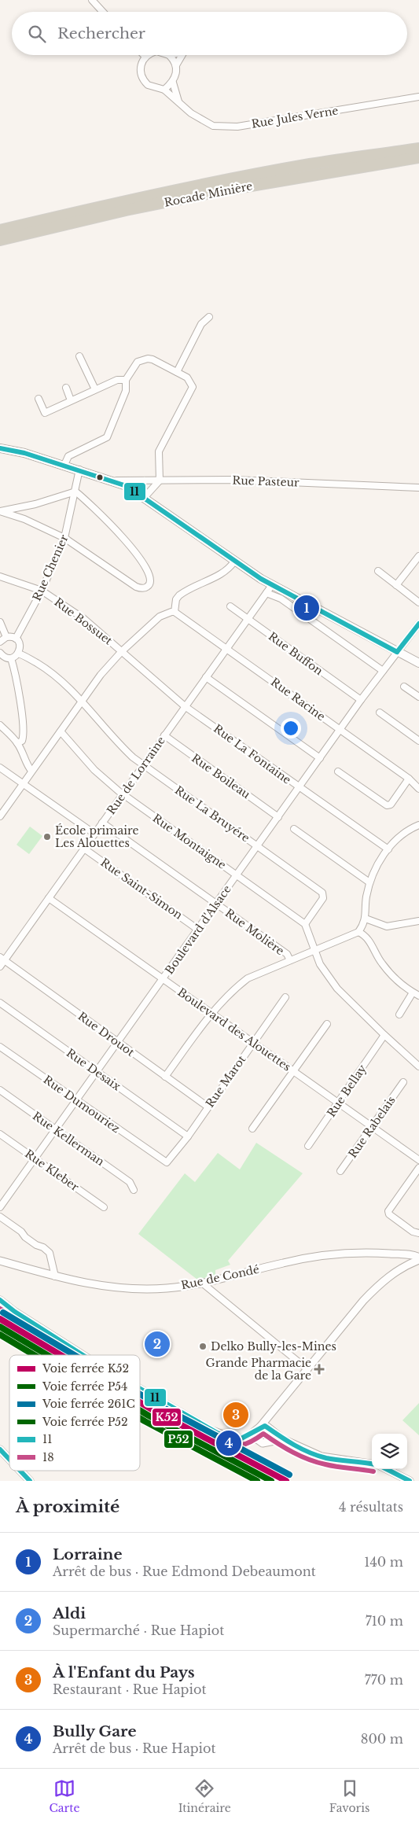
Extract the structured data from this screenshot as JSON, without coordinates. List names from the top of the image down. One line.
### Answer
{"streets":{"highway":["Rocade Minière"],"street":["Rue Jules Verne","Rue Pasteur","Rue Chenier","Rue Bossuet","Rue Buffon","Rue Racine","Rue La Fontaine","Rue de Lorraine","Rue Boileau","Rue La Bruyére","Rue Montaigne","Rue Saint-Simon","Boulevard d'Alsace","Rue Molière","Boulevard des Alouettes","Rue Drouot","Rue Desaix","Rue Marot","Rue Bellay","Rue Dumouriez","Rue Rabelais","Rue Kellerman","Rue Kleber","Rue de Condé"]},"crossings":[["Rue Chenier","Rue Bossuet"],["Rue Bossuet","Rue La Fontaine"],["Rue Buffon","Rue de Lorraine"],["Rue Buffon","Boulevard d'Alsace"],["Rue Racine","Rue de Lorraine"],["Rue Racine","Boulevard d'Alsace"],["Rue La Fontaine","Rue de Lorraine"],["Rue La Fontaine","Boulevard d'Alsace"],["Rue de Lorraine","Rue Boileau"],["Rue de Lorraine","Rue La Bruyére"],["Rue de Lorraine","Rue Montaigne"],["Rue de Lorraine","Rue Saint-Simon"],["Rue de Lorraine","Rue Molière"],["Rue de Lorraine","Boulevard des Alouettes"],["Rue de Lorraine","Rue Drouot"],["Rue Boileau","Boulevard d'Alsace"],["Rue La Bruyére","Rue Montaigne"],["Rue La Bruyére","Boulevard d'Alsace"],["Rue Montaigne","Boulevard d'Alsace"],["Rue Saint-Simon","Boulevard d'Alsace"],["Boulevard d'Alsace","Rue Molière"],["Boulevard d'Alsace","Boulevard des Alouettes"],["Boulevard d'Alsace","Rue Drouot"],["Boulevard d'Alsace","Rue Desaix"],["Boulevard d'Alsace","Rue Dumouriez"],["Boulevard d'Alsace","Rue Kellerman"],["Boulevard d'Alsace","Rue Kleber"],["Boulevard des Alouettes","Rue Marot"],["Boulevard des Alouettes","Rue Bellay"],["Boulevard des Alouettes","Rue Rabelais"],["Rue Drouot","Rue Marot"],["Rue Desaix","Rue Marot"],["Rue Marot","Rue Dumouriez"]],"places":{"other":["École primaire Les Alouettes","Delko Bully-les-Mines"],"health":["Grande Pharmacie de la Gare"]},"lines":["transit line 11","transit line 18","rail line 261C","rail line K52","rail line P54","rail line P52"],"legend":["Voie ferrée K52","Voie ferrée P54","Voie ferrée 261C","Voie ferrée P52","11","18"],"page":{"search":"Rechercher","pins":["1","2","3","4"],"heading":["À proximité","4 résultats"],"list":[{"mark":"1","name":"Lorraine","note":"Arrêt de bus · Rue Edmond Debeaumont","value":"140 m"},{"mark":"2","name":"Aldi","note":"Supermarché · Rue Hapiot","value":"710 m"},{"mark":"3","name":"À l'Enfant du Pays","note":"Restaurant · Rue Hapiot","value":"770 m"},{"mark":"4","name":"Bully Gare","note":"Arrêt de bus · Rue Hapiot","value":"800 m"}],"nav":["Carte","Itinéraire","Favoris"]}}
